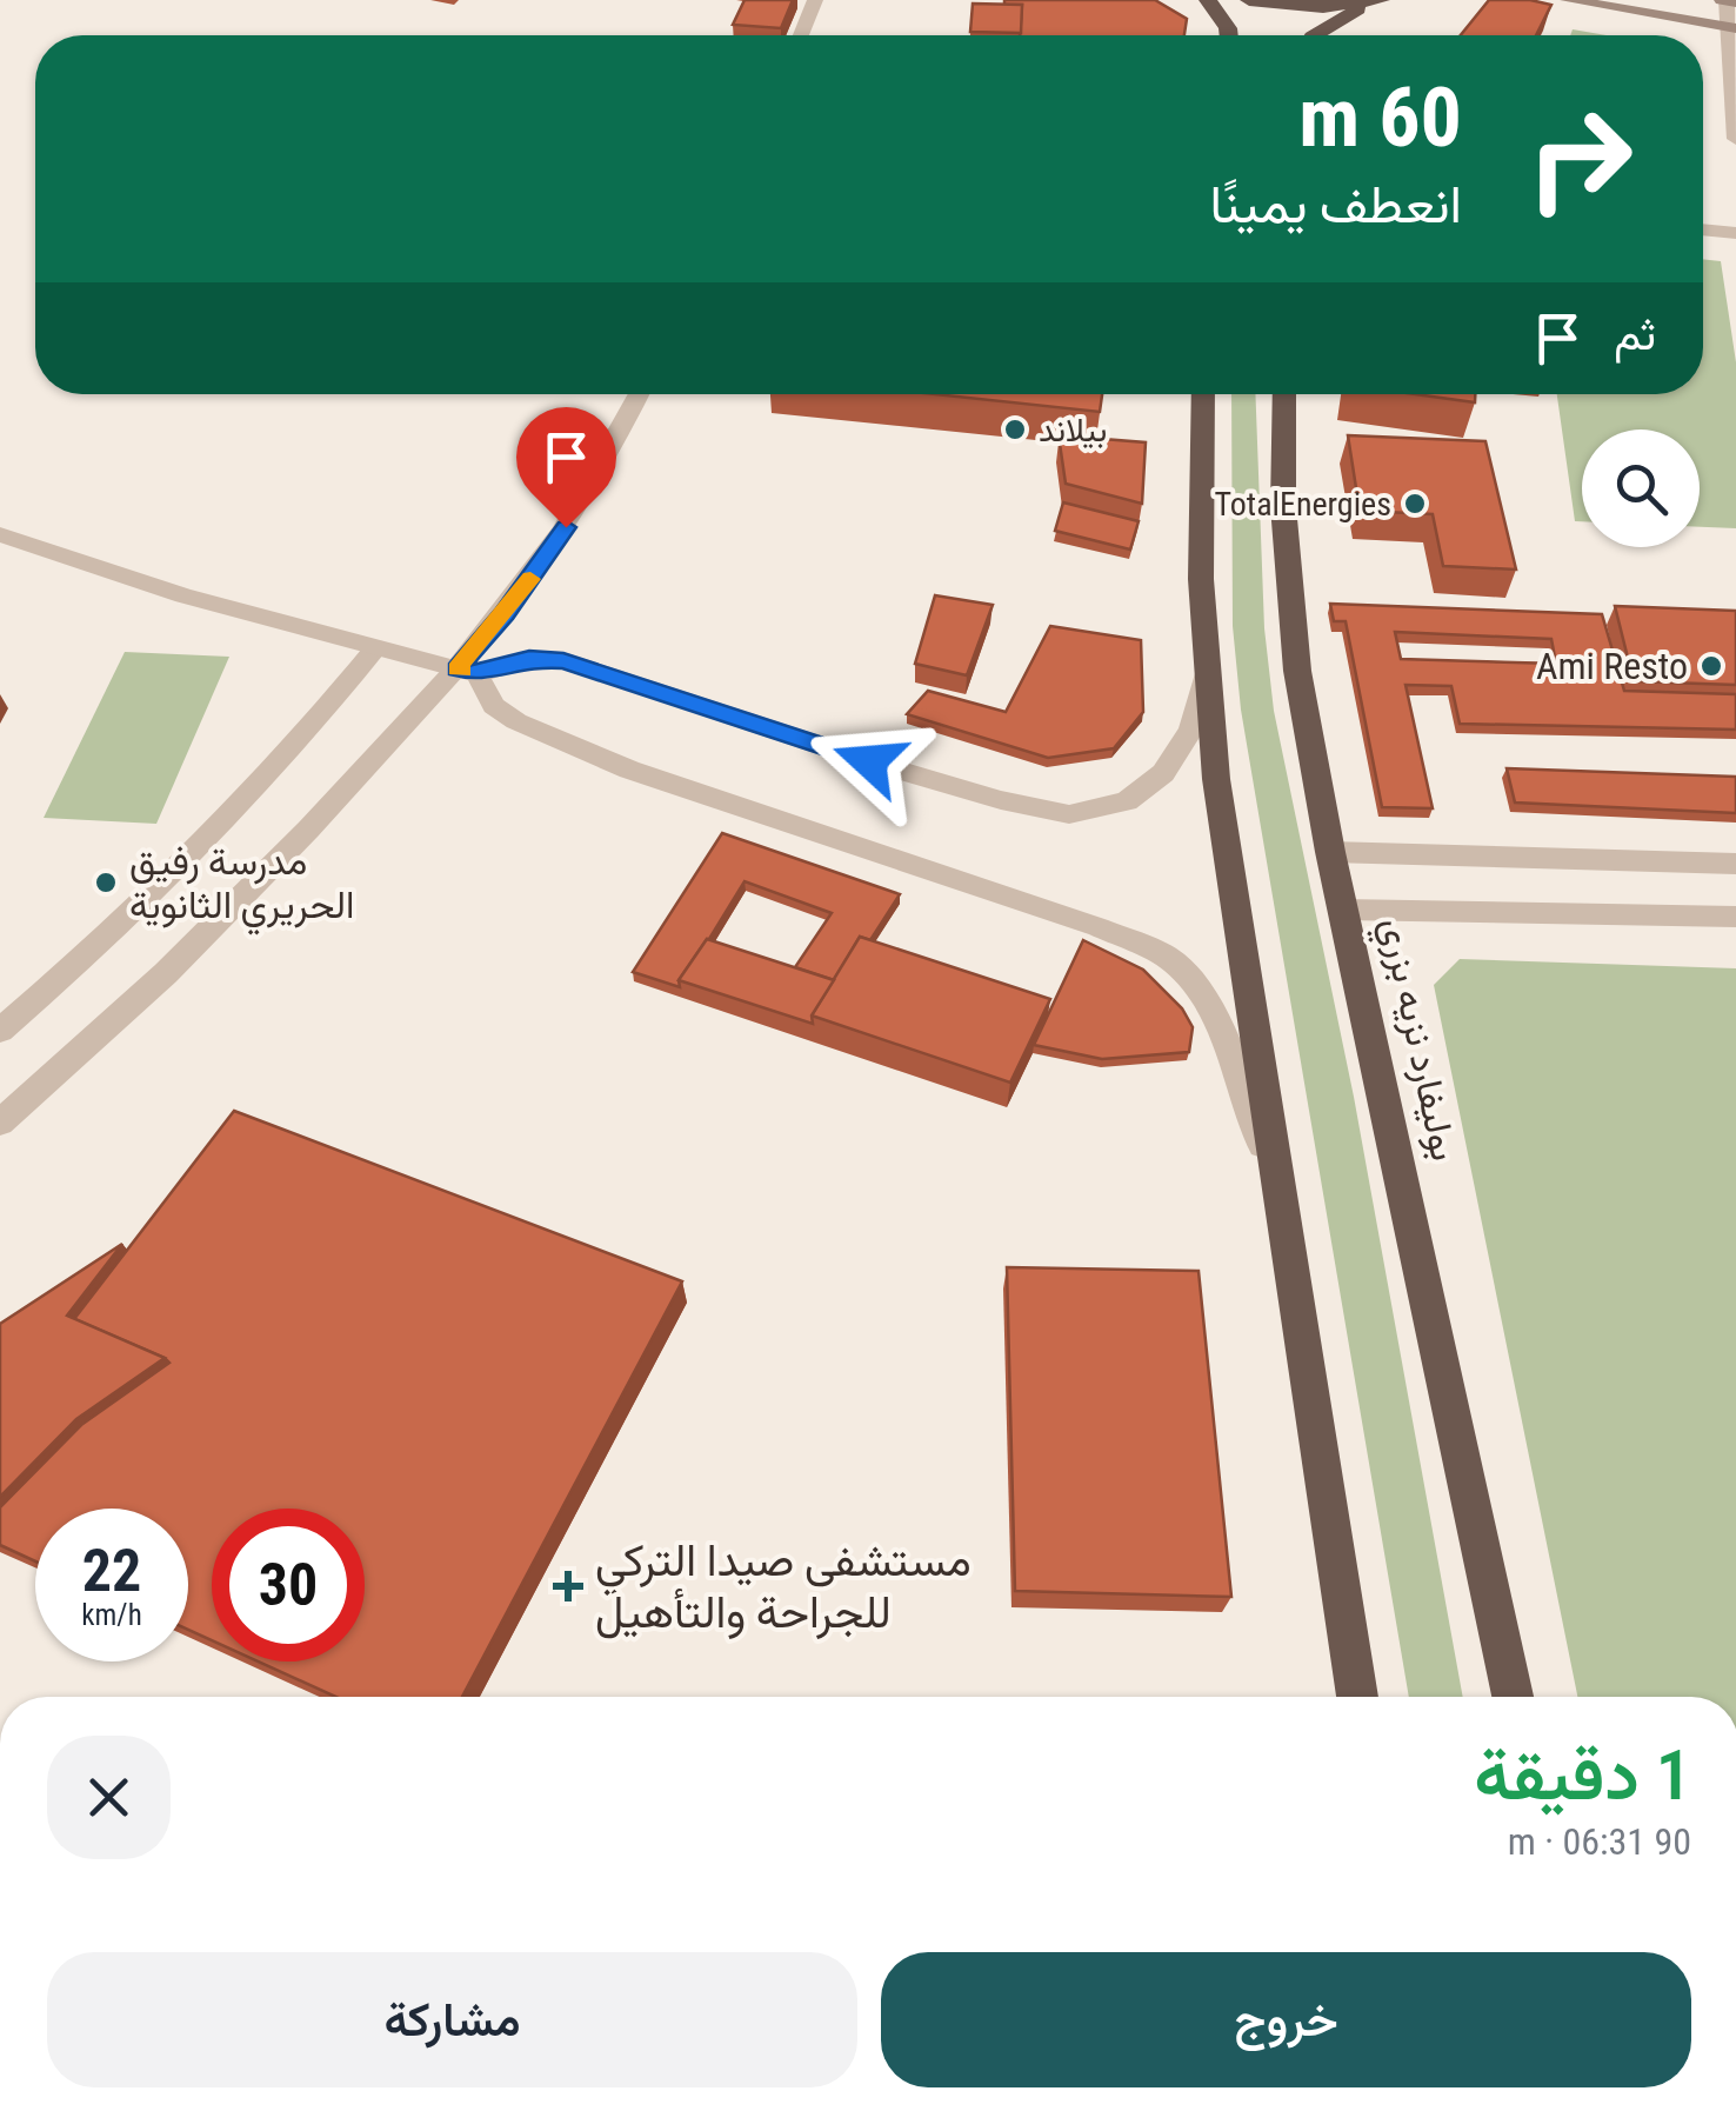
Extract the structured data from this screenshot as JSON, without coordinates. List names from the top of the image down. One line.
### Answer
{"streets":{"highway":["بوليفارد نزيه بزري"]},"places":{"other":["بيلاند","TotalEnergies","Ami Resto","مدرسة رفيق الحريري الثانوية"],"health":["مستشفى صيدا التركي للجراحة والتأهيل"]},"page":{"turn":["60 m","انعطف يمينًا"],"then":"ثم","speed":"22 km/h","limit":"30","heading":["1 دقيقة","90 m · 06:31"],"buttons":["خروج","مشاركة"]}}
